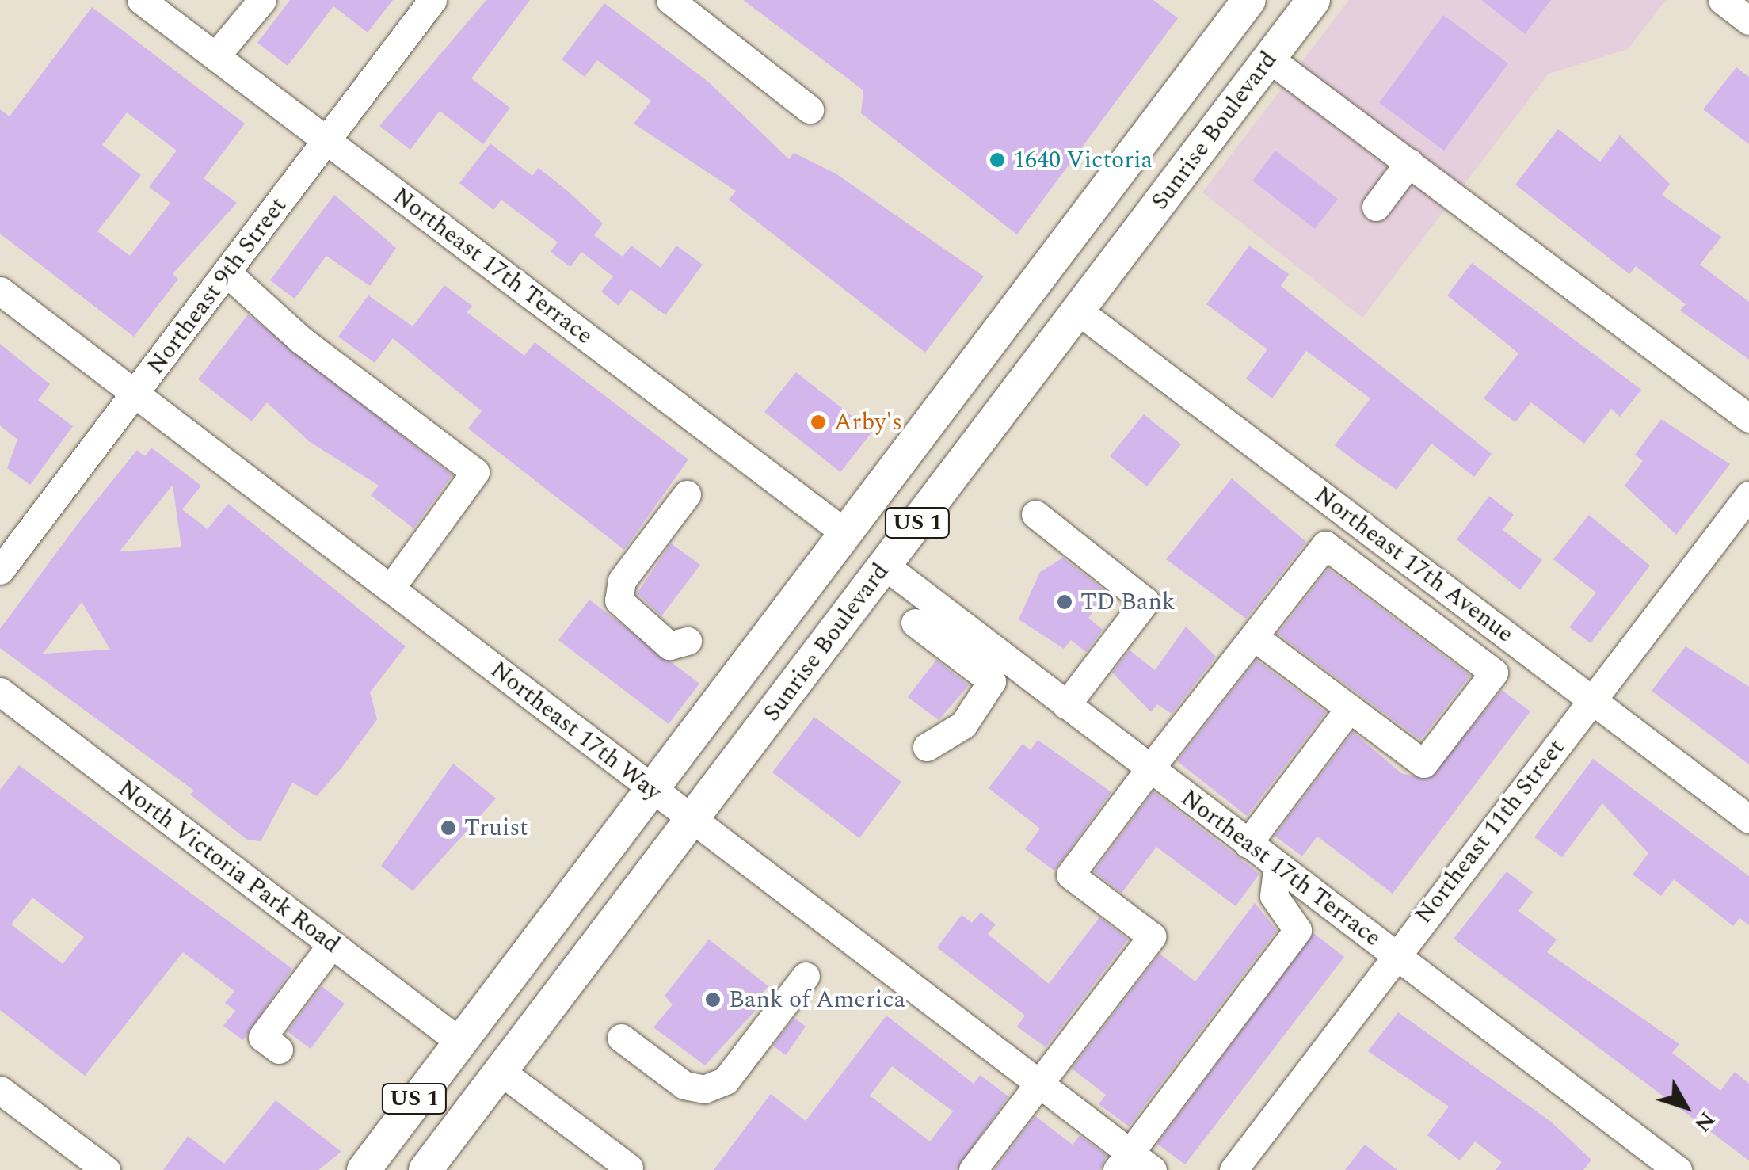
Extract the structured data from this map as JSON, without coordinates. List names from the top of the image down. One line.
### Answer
{"streets":{"main road":["Sunrise Boulevard","US 1"],"street":["Northeast 17th Terrace","Northeast 9th Street","Northeast 17th Avenue","Northeast 17th Way","Northeast 11th Street","North Victoria Park Road"]},"crossings":[["Sunrise Boulevard","Northeast 17th Terrace"],["Sunrise Boulevard","Northeast 17th Avenue"],["Sunrise Boulevard","Northeast 17th Way"],["Northeast 17th Terrace","Northeast 9th Street"],["Northeast 17th Terrace","US 1"],["Northeast 17th Terrace","Northeast 11th Street"],["Northeast 9th Street","Northeast 17th Way"],["US 1","Northeast 17th Way"],["US 1","North Victoria Park Road"],["Northeast 17th Avenue","Northeast 11th Street"]],"places":["1640 Victoria","Arby's","TD Bank","Truist","Bank of America"],"north":"bottom right"}
